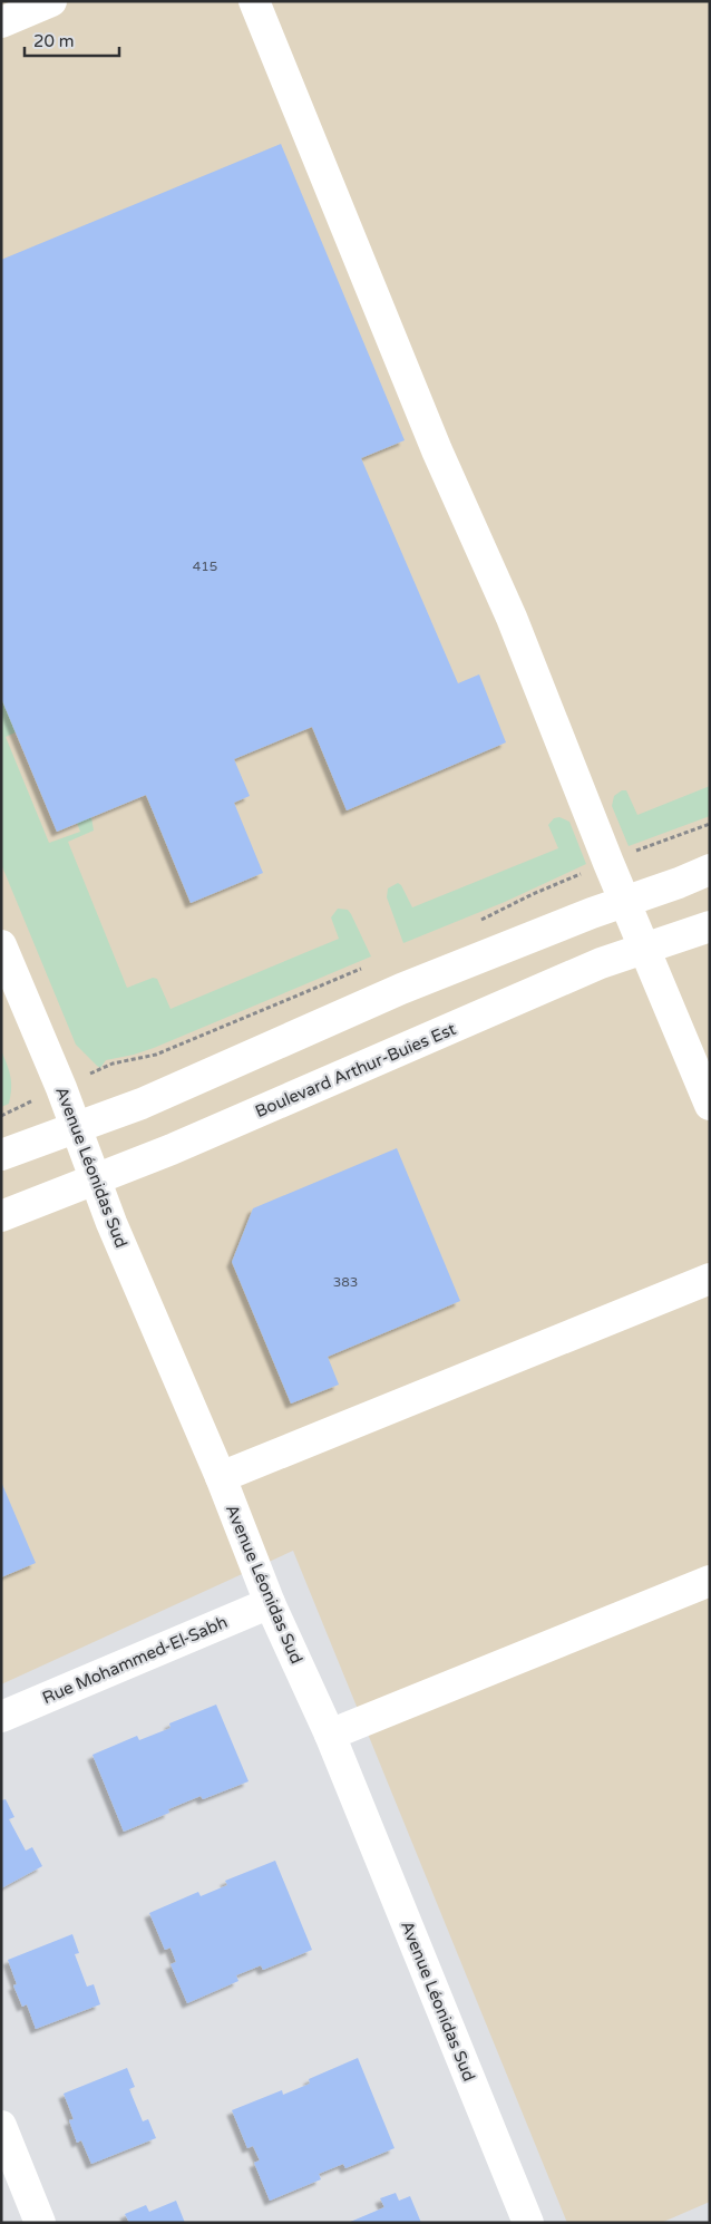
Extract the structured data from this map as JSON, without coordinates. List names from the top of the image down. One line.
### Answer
{"streets":{"street":["Boulevard Arthur-Buies Est","Avenue Léonidas Sud","Rue Mohammed-El-Sabh"]},"crossings":[["Boulevard Arthur-Buies Est","Avenue Léonidas Sud"],["Avenue Léonidas Sud","Rue Mohammed-El-Sabh"]],"house_numbers":["415","383"],"scale_bar":"20 m"}
